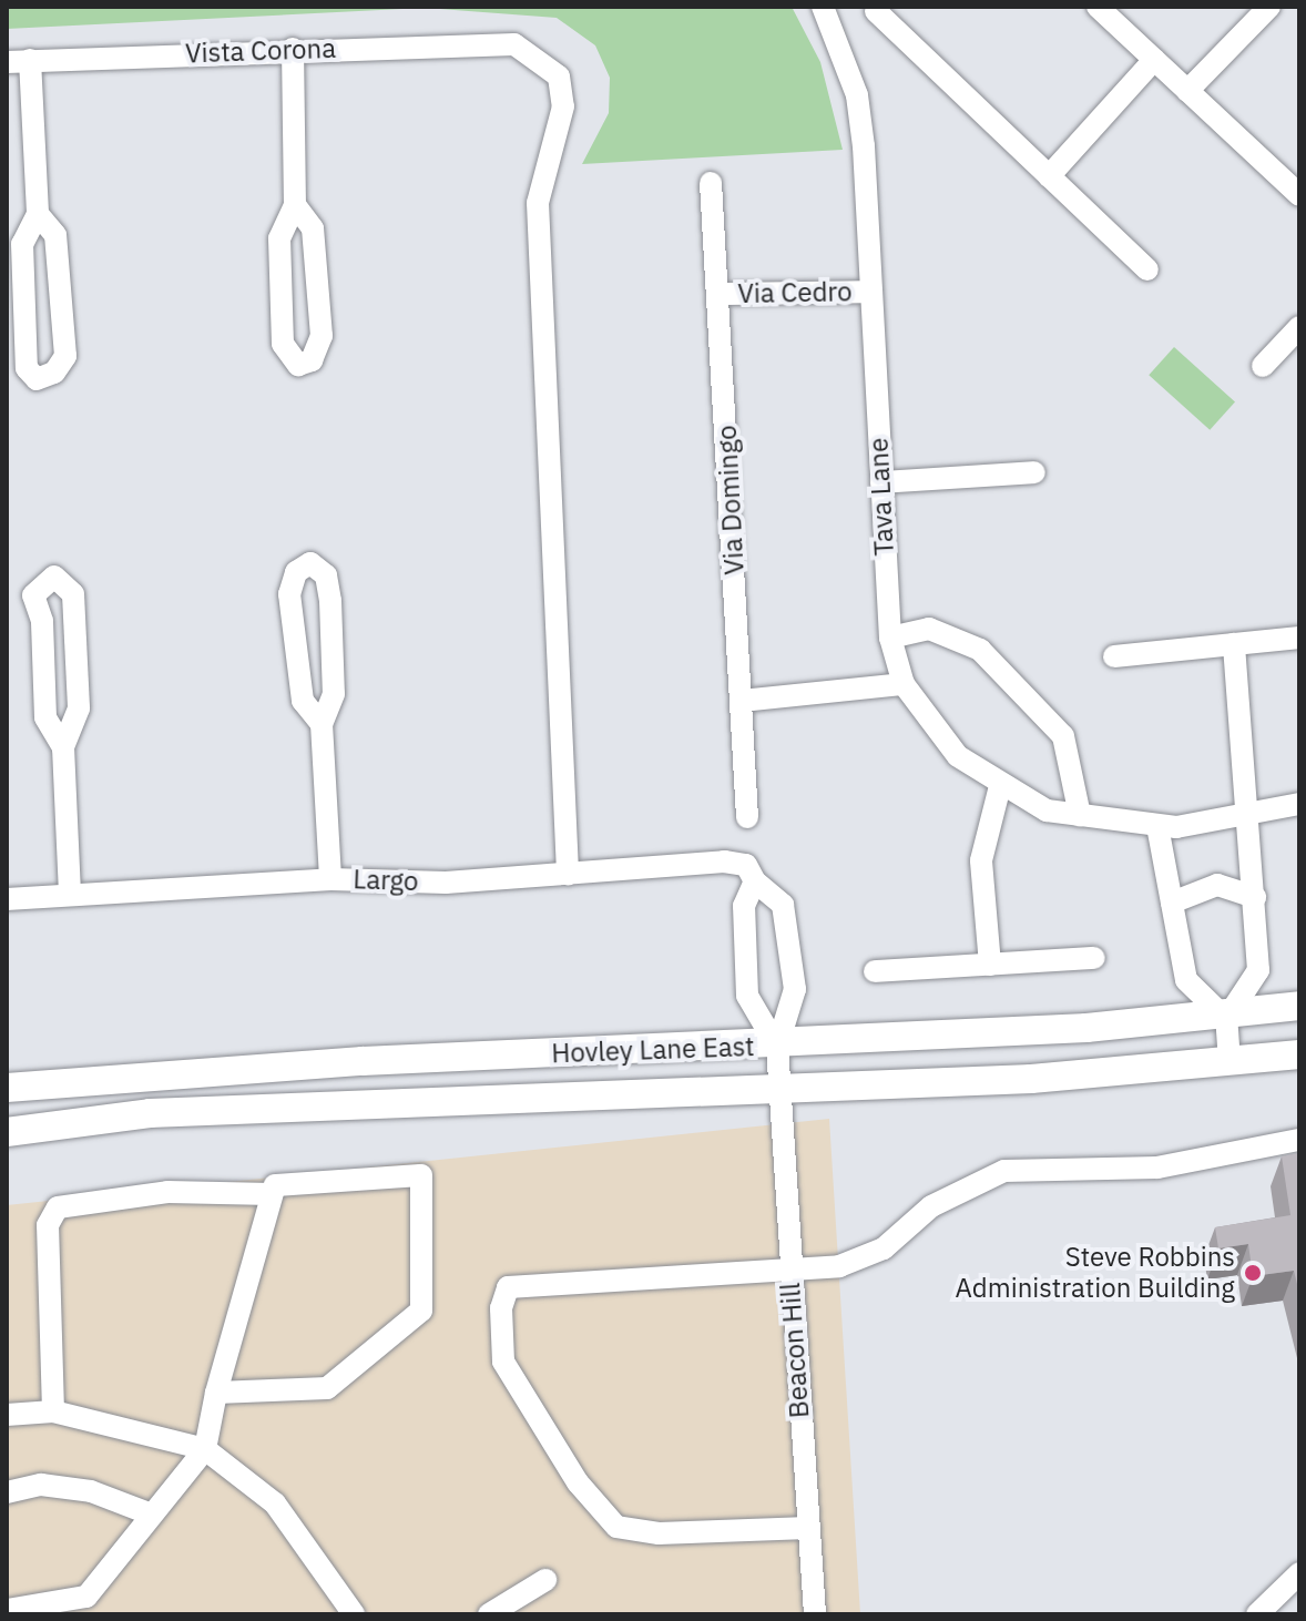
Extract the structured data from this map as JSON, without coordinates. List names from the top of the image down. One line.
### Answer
{"streets":{"main road":["Hovley Lane East"],"street":["Vista Corona","Via Cedro","Tava Lane","Via Domingo","Largo","Beacon Hill"]},"crossings":[["Vista Corona","Largo"],["Via Cedro","Tava Lane"],["Via Cedro","Via Domingo"],["Largo","Hovley Lane East"],["Largo","Beacon Hill"],["Hovley Lane East","Beacon Hill"]],"places":["Steve Robbins Administration Building"]}
